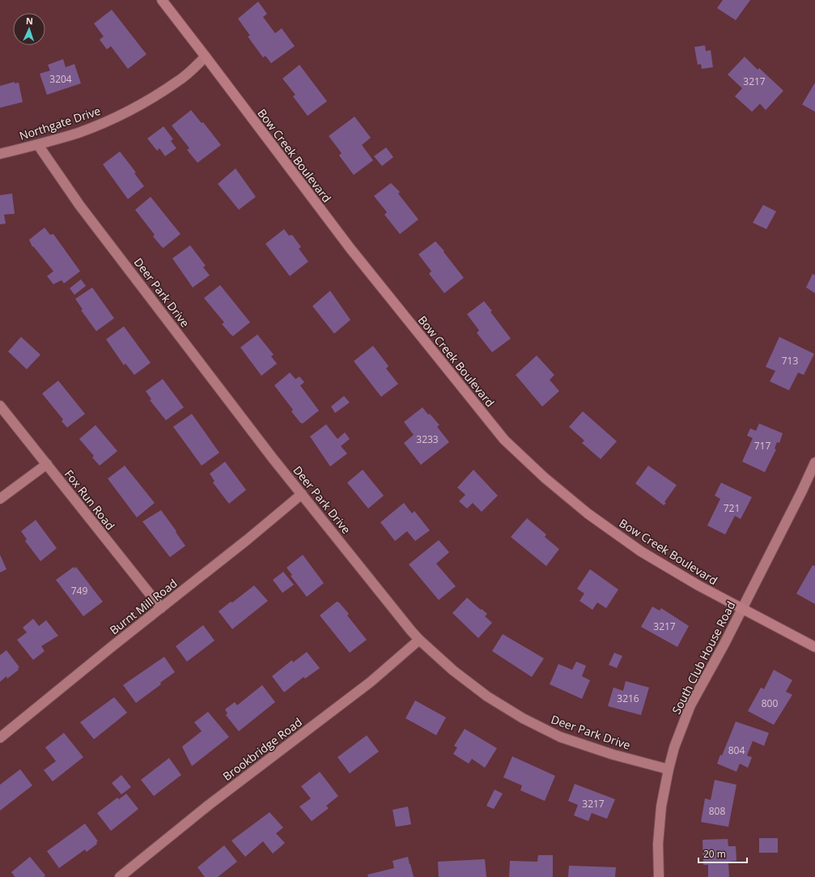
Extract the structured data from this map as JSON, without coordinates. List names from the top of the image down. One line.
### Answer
{"streets":{"street":["Northgate Drive","Bow Creek Boulevard","Deer Park Drive","Fox Run Road","Burnt Mill Road","South Club House Road","Brookbridge Road"]},"crossings":[["Northgate Drive","Bow Creek Boulevard"],["Northgate Drive","Deer Park Drive"],["Bow Creek Boulevard","South Club House Road"],["Deer Park Drive","Burnt Mill Road"],["Deer Park Drive","South Club House Road"],["Deer Park Drive","Brookbridge Road"],["Fox Run Road","Burnt Mill Road"]],"house_numbers":["3204","3217","713","3233","717","721","749","3217","3216","800","804","3217","808"],"scale_bar":"20 m","north":"top"}
